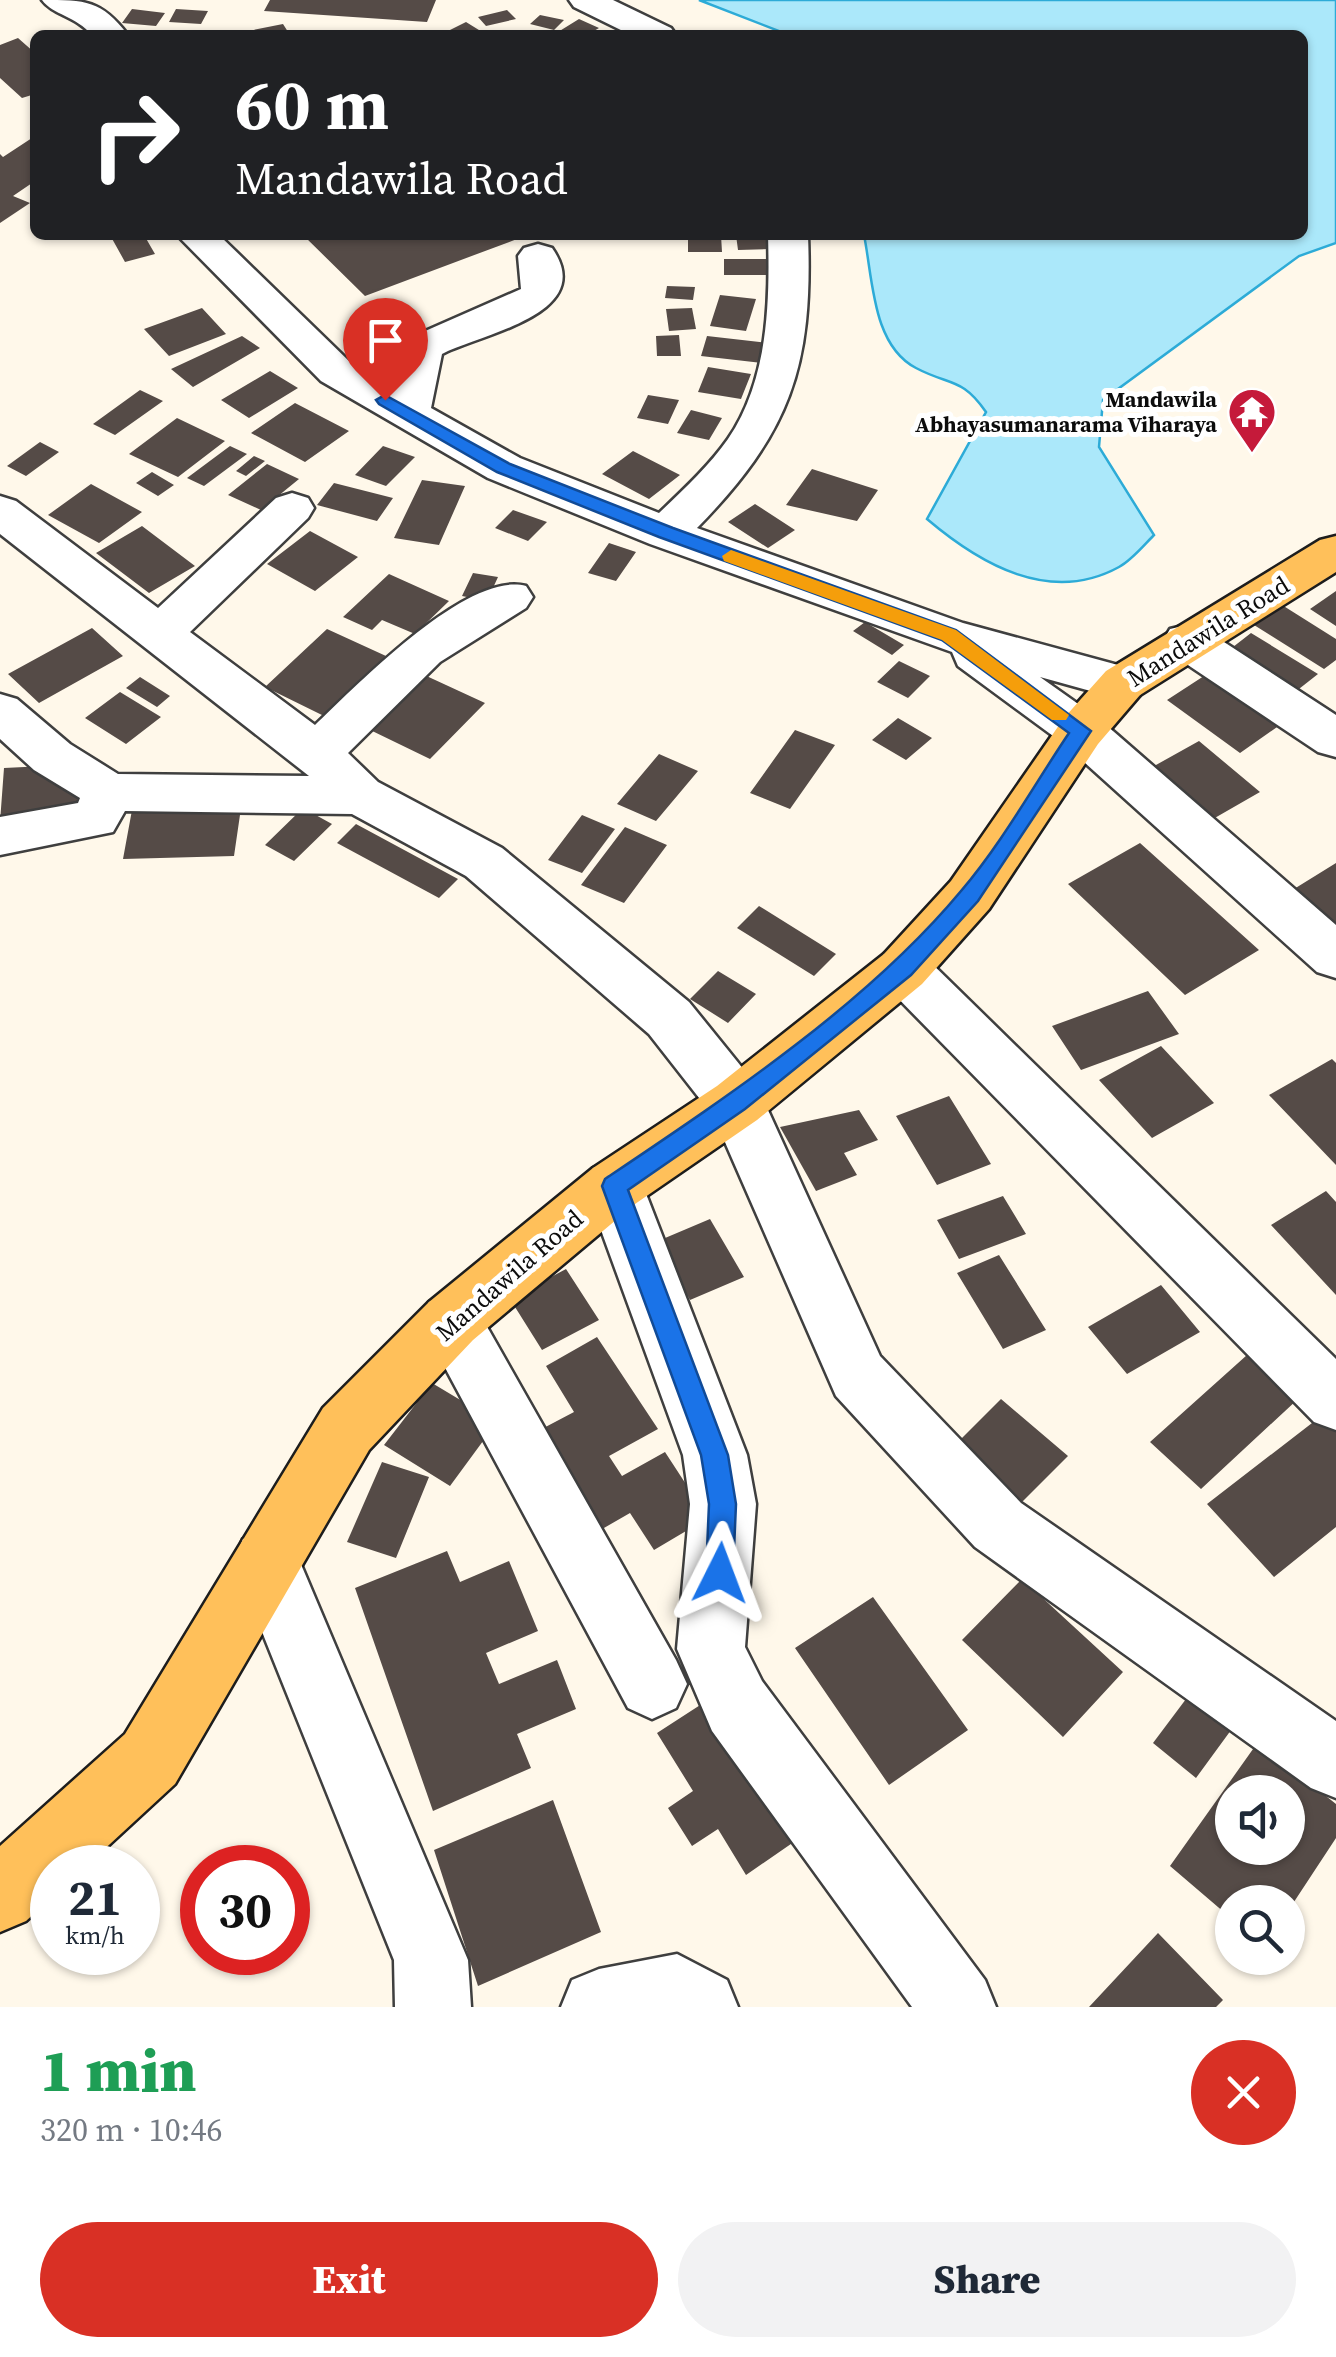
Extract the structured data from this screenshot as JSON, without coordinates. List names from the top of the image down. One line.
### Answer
{"streets":{"main road":["Mandawila Road"]},"places":{"temple":["Mandawila Abhayasumanarama Viharaya"]},"page":{"turn":["60 m","Mandawila Road"],"speed":"21 km/h","limit":"30","heading":["1 min","320 m · 10:46"],"buttons":["Exit","Share"]}}
